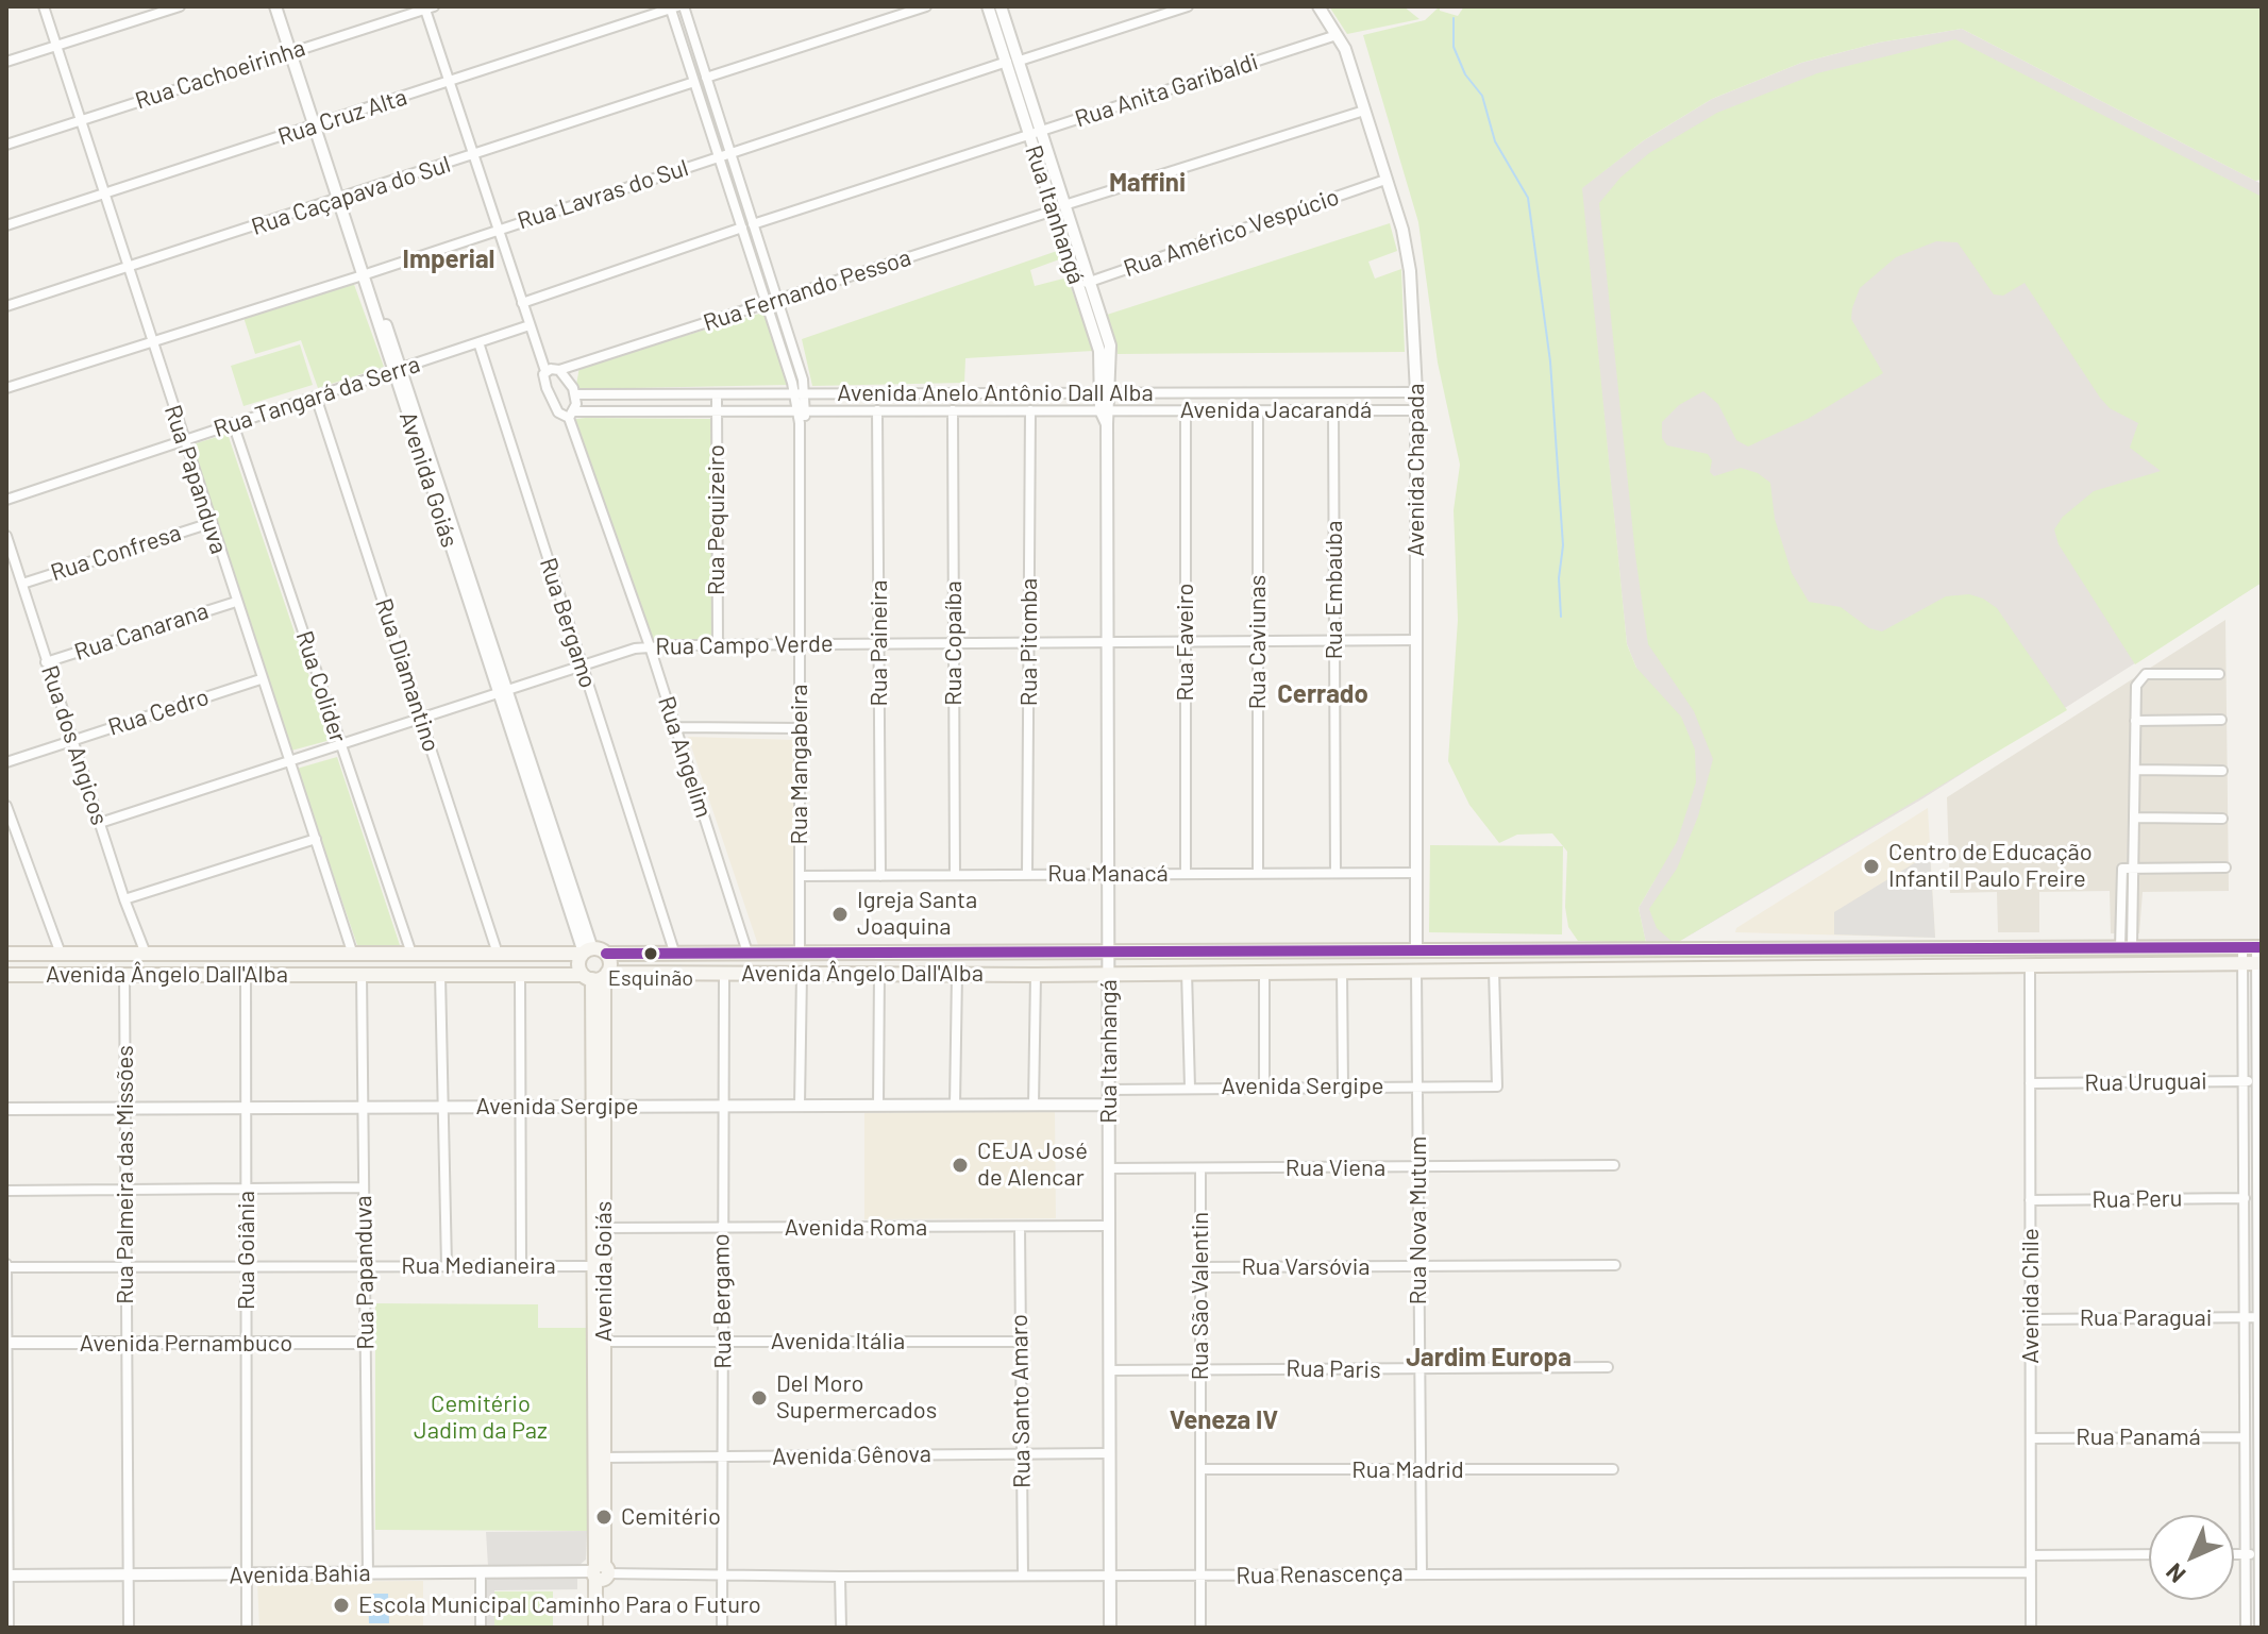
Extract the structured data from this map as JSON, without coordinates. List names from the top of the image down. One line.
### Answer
{"streets":{"main road":["Avenida Goiás","Avenida Ângelo Dall'Alba"],"street":["Rua Cachoeirinha","Rua Anita Garibaldi","Rua Cruz Alta","Rua Lavras do Sul","Rua Caçapava do Sul","Rua Itanhangá","Rua Américo Vespúcio","Rua Fernando Pessoa","Avenida Anelo Antônio Dall Alba","Rua Tangará da Serra","Avenida Jacarandá","Avenida Chapada","Rua Papanduva","Rua Pequizeiro","Rua Confresa","Rua Embaúba","Rua Bergamo","Rua Canarana","Rua Pitomba","Rua Faveiro","Rua Caviunas","Rua Paineira","Rua Copaíba","Rua Campo Verde","Rua Diamantino","Rua Colider","Rua Cedro","Rua dos Angicos","Rua Angelim","Rua Mangabeira","Rua Manacá","Rua Uruguai","Avenida Sergipe","Rua Viena","Rua Palmeira das Missões","Rua Peru","Rua Nova Mutum","Avenida Roma","Rua Goiânia","Rua Medianeira","Rua Varsóvia","Rua São Valentin","Avenida Chile","Rua Paraguai","Avenida Itália","Avenida Pernambuco","Rua Paris","Rua Santo Amaro","Rua Panamá","Avenida Gênova","Rua Madrid","Avenida Bahia","Rua Renascença"]},"crossings":[["Rua Cachoeirinha","Rua Papanduva"],["Rua Cachoeirinha","Avenida Goiás"],["Rua Anita Garibaldi","Rua Itanhangá"],["Rua Anita Garibaldi","Avenida Chapada"],["Rua Cruz Alta","Rua Papanduva"],["Rua Cruz Alta","Avenida Goiás"],["Rua Lavras do Sul","Rua Itanhangá"],["Rua Lavras do Sul","Rua Papanduva"],["Rua Lavras do Sul","Avenida Goiás"],["Rua Caçapava do Sul","Rua Papanduva"],["Rua Caçapava do Sul","Avenida Goiás"],["Rua Itanhangá","Rua Américo Vespúcio"],["Rua Itanhangá","Rua Fernando Pessoa"],["Rua Itanhangá","Avenida Anelo Antônio Dall Alba"],["Rua Itanhangá","Avenida Jacarandá"],["Rua Itanhangá","Rua Campo Verde"],["Rua Itanhangá","Rua Manacá"],["Rua Itanhangá","Avenida Ângelo Dall'Alba"],["Rua Itanhangá","Avenida Sergipe"],["Rua Itanhangá","Rua Viena"],["Rua Itanhangá","Avenida Roma"],["Rua Itanhangá","Rua Paris"],["Rua Itanhangá","Avenida Gênova"],["Rua Itanhangá","Rua Renascença"],["Rua Américo Vespúcio","Avenida Chapada"],["Rua Fernando Pessoa","Avenida Chapada"],["Avenida Anelo Antônio Dall Alba","Avenida Chapada"],["Avenida Anelo Antônio Dall Alba","Rua Pequizeiro"],["Avenida Anelo Antônio Dall Alba","Rua Mangabeira"],["Rua Tangará da Serra","Rua Papanduva"],["Rua Tangará da Serra","Avenida Goiás"],["Rua Tangará da Serra","Rua Bergamo"],["Rua Tangará da Serra","Rua Diamantino"],["Rua Tangará da Serra","Rua Colider"],["Avenida Jacarandá","Avenida Chapada"],["Avenida Jacarandá","Rua Pequizeiro"],["Avenida Jacarandá","Rua Embaúba"],["Avenida Jacarandá","Rua Pitomba"],["Avenida Jacarandá","Rua Faveiro"],["Avenida Jacarandá","Rua Caviunas"],["Avenida Jacarandá","Rua Paineira"],["Avenida Jacarandá","Rua Copaíba"],["Avenida Jacarandá","Rua Angelim"],["Avenida Jacarandá","Rua Mangabeira"],["Avenida Chapada","Rua Campo Verde"],["Avenida Chapada","Rua Manacá"],["Avenida Chapada","Avenida Ângelo Dall'Alba"],["Rua Papanduva","Rua Confresa"],["Rua Papanduva","Rua Canarana"],["Rua Papanduva","Rua Campo Verde"],["Rua Papanduva","Rua Cedro"],["Rua Papanduva","Avenida Ângelo Dall'Alba"],["Rua Papanduva","Avenida Sergipe"],["Rua Papanduva","Rua Medianeira"],["Rua Papanduva","Avenida Pernambuco"],["Rua Papanduva","Avenida Bahia"],["Avenida Goiás","Rua Campo Verde"],["Avenida Goiás","Avenida Ângelo Dall'Alba"],["Avenida Goiás","Avenida Sergipe"],["Avenida Goiás","Avenida Roma"],["Avenida Goiás","Rua Medianeira"],["Avenida Goiás","Avenida Itália"],["Avenida Goiás","Avenida Gênova"],["Avenida Goiás","Avenida Bahia"],["Avenida Goiás","Rua Renascença"],["Rua Pequizeiro","Rua Campo Verde"],["Rua Confresa","Rua dos Angicos"],["Rua Embaúba","Rua Campo Verde"],["Rua Embaúba","Rua Manacá"],["Rua Bergamo","Rua Campo Verde"],["Rua Bergamo","Avenida Ângelo Dall'Alba"],["Rua Bergamo","Avenida Sergipe"],["Rua Bergamo","Avenida Roma"],["Rua Bergamo","Avenida Itália"],["Rua Bergamo","Avenida Gênova"],["Rua Bergamo","Rua Renascença"],["Rua Canarana","Rua dos Angicos"],["Rua Pitomba","Rua Campo Verde"],["Rua Pitomba","Rua Manacá"],["Rua Faveiro","Rua Campo Verde"],["Rua Faveiro","Rua Manacá"],["Rua Caviunas","Rua Campo Verde"],["Rua Caviunas","Rua Manacá"],["Rua Paineira","Rua Campo Verde"],["Rua Paineira","Rua Manacá"],["Rua Copaíba","Rua Campo Verde"],["Rua Copaíba","Rua Manacá"],["Rua Campo Verde","Rua Diamantino"],["Rua Campo Verde","Rua Colider"],["Rua Campo Verde","Rua dos Angicos"],["Rua Campo Verde","Rua Angelim"],["Rua Campo Verde","Rua Mangabeira"],["Rua Diamantino","Avenida Ângelo Dall'Alba"],["Rua Colider","Avenida Ângelo Dall'Alba"],["Rua Cedro","Rua dos Angicos"],["Rua dos Angicos","Avenida Ângelo Dall'Alba"],["Rua Angelim","Avenida Ângelo Dall'Alba"],["Rua Mangabeira","Rua Manacá"],["Rua Mangabeira","Avenida Ângelo Dall'Alba"],["Avenida Ângelo Dall'Alba","Avenida Sergipe"],["Avenida Ângelo Dall'Alba","Rua Palmeira das Missões"],["Avenida Ângelo Dall'Alba","Rua Nova Mutum"],["Avenida Ângelo Dall'Alba","Rua Goiânia"],["Rua Uruguai","Avenida Chile"],["Avenida Sergipe","Rua Palmeira das Missões"],["Avenida Sergipe","Rua Nova Mutum"],["Avenida Sergipe","Rua Goiânia"],["Rua Viena","Rua Nova Mutum"],["Rua Viena","Rua São Valentin"],["Rua Palmeira das Missões","Rua Medianeira"],["Rua Palmeira das Missões","Avenida Pernambuco"],["Rua Palmeira das Missões","Avenida Bahia"],["Rua Peru","Avenida Chile"],["Rua Nova Mutum","Rua Varsóvia"],["Rua Nova Mutum","Rua Paris"],["Rua Nova Mutum","Rua Madrid"],["Rua Nova Mutum","Rua Renascença"],["Avenida Roma","Rua Santo Amaro"],["Rua Goiânia","Rua Medianeira"],["Rua Goiânia","Avenida Pernambuco"],["Rua Goiânia","Avenida Bahia"],["Rua Varsóvia","Rua São Valentin"],["Rua São Valentin","Rua Paris"],["Rua São Valentin","Rua Madrid"],["Rua São Valentin","Rua Renascença"],["Avenida Chile","Rua Paraguai"],["Avenida Chile","Rua Panamá"],["Avenida Chile","Rua Renascença"],["Avenida Itália","Rua Santo Amaro"],["Rua Santo Amaro","Avenida Gênova"],["Rua Santo Amaro","Rua Renascença"],["Avenida Bahia","Rua Renascença"]],"districts":["Maffini","Imperial","Cerrado","Jardim Europa","Veneza IV"],"parks":["Cemitério Jadim da Paz"],"places":["Centro de Educação Infantil Paulo Freire","Igreja Santa Joaquina","Esquinão","CEJA José de Alencar","Del Moro Supermercados","Cemitério","Escola Municipal Caminho Para o Futuro"],"north":"bottom left"}
